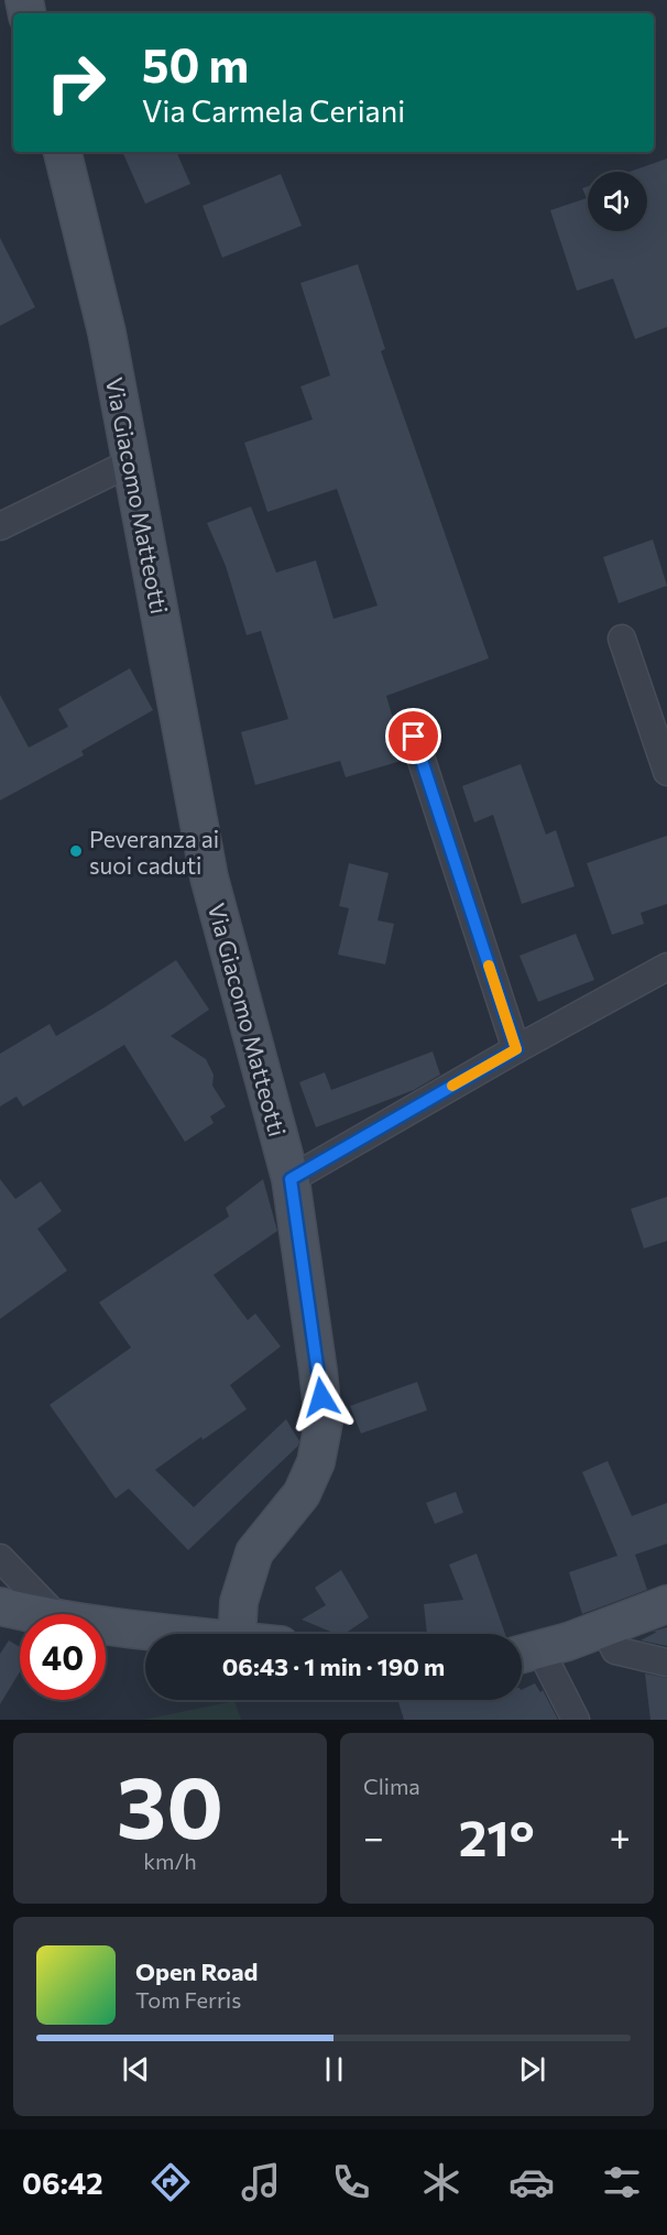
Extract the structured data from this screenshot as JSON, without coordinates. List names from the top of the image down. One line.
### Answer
{"streets":{"street":["Via Giacomo Matteotti"]},"places":["Peveranza ai suoi caduti"],"page":{"turn":["50 m","Via Carmela Ceriani"],"limit":"40","trip":"06:43 · 1 min · 190 m","tile":[["30","km/h"],"Clima"],"heat":["−","21°","+"],"song":["Open Road","Tom Ferris"],"tabs":"06:42"}}
